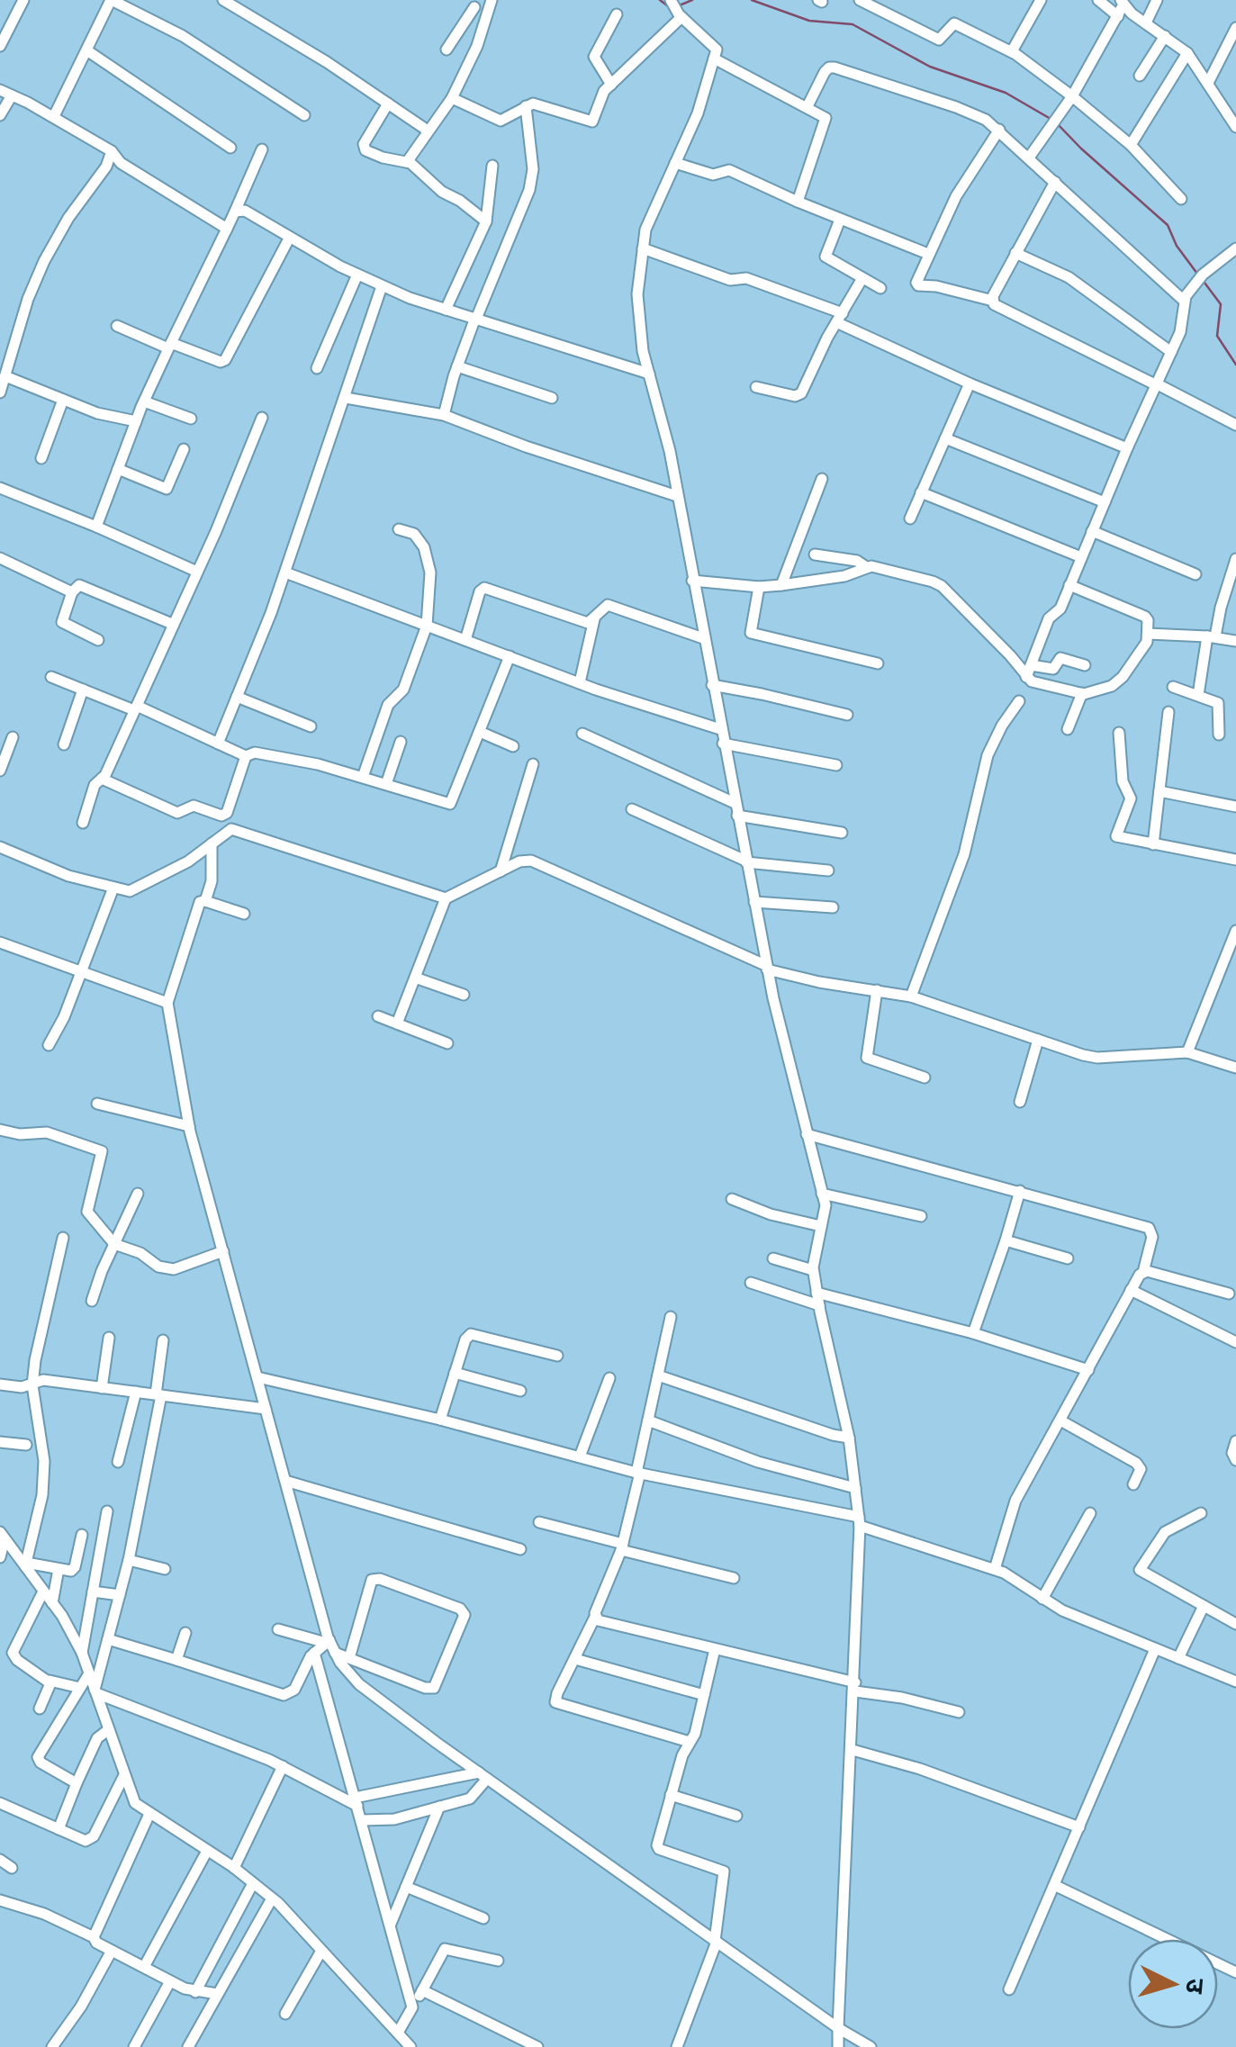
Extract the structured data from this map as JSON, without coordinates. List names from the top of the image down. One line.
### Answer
{"north":"right"}
